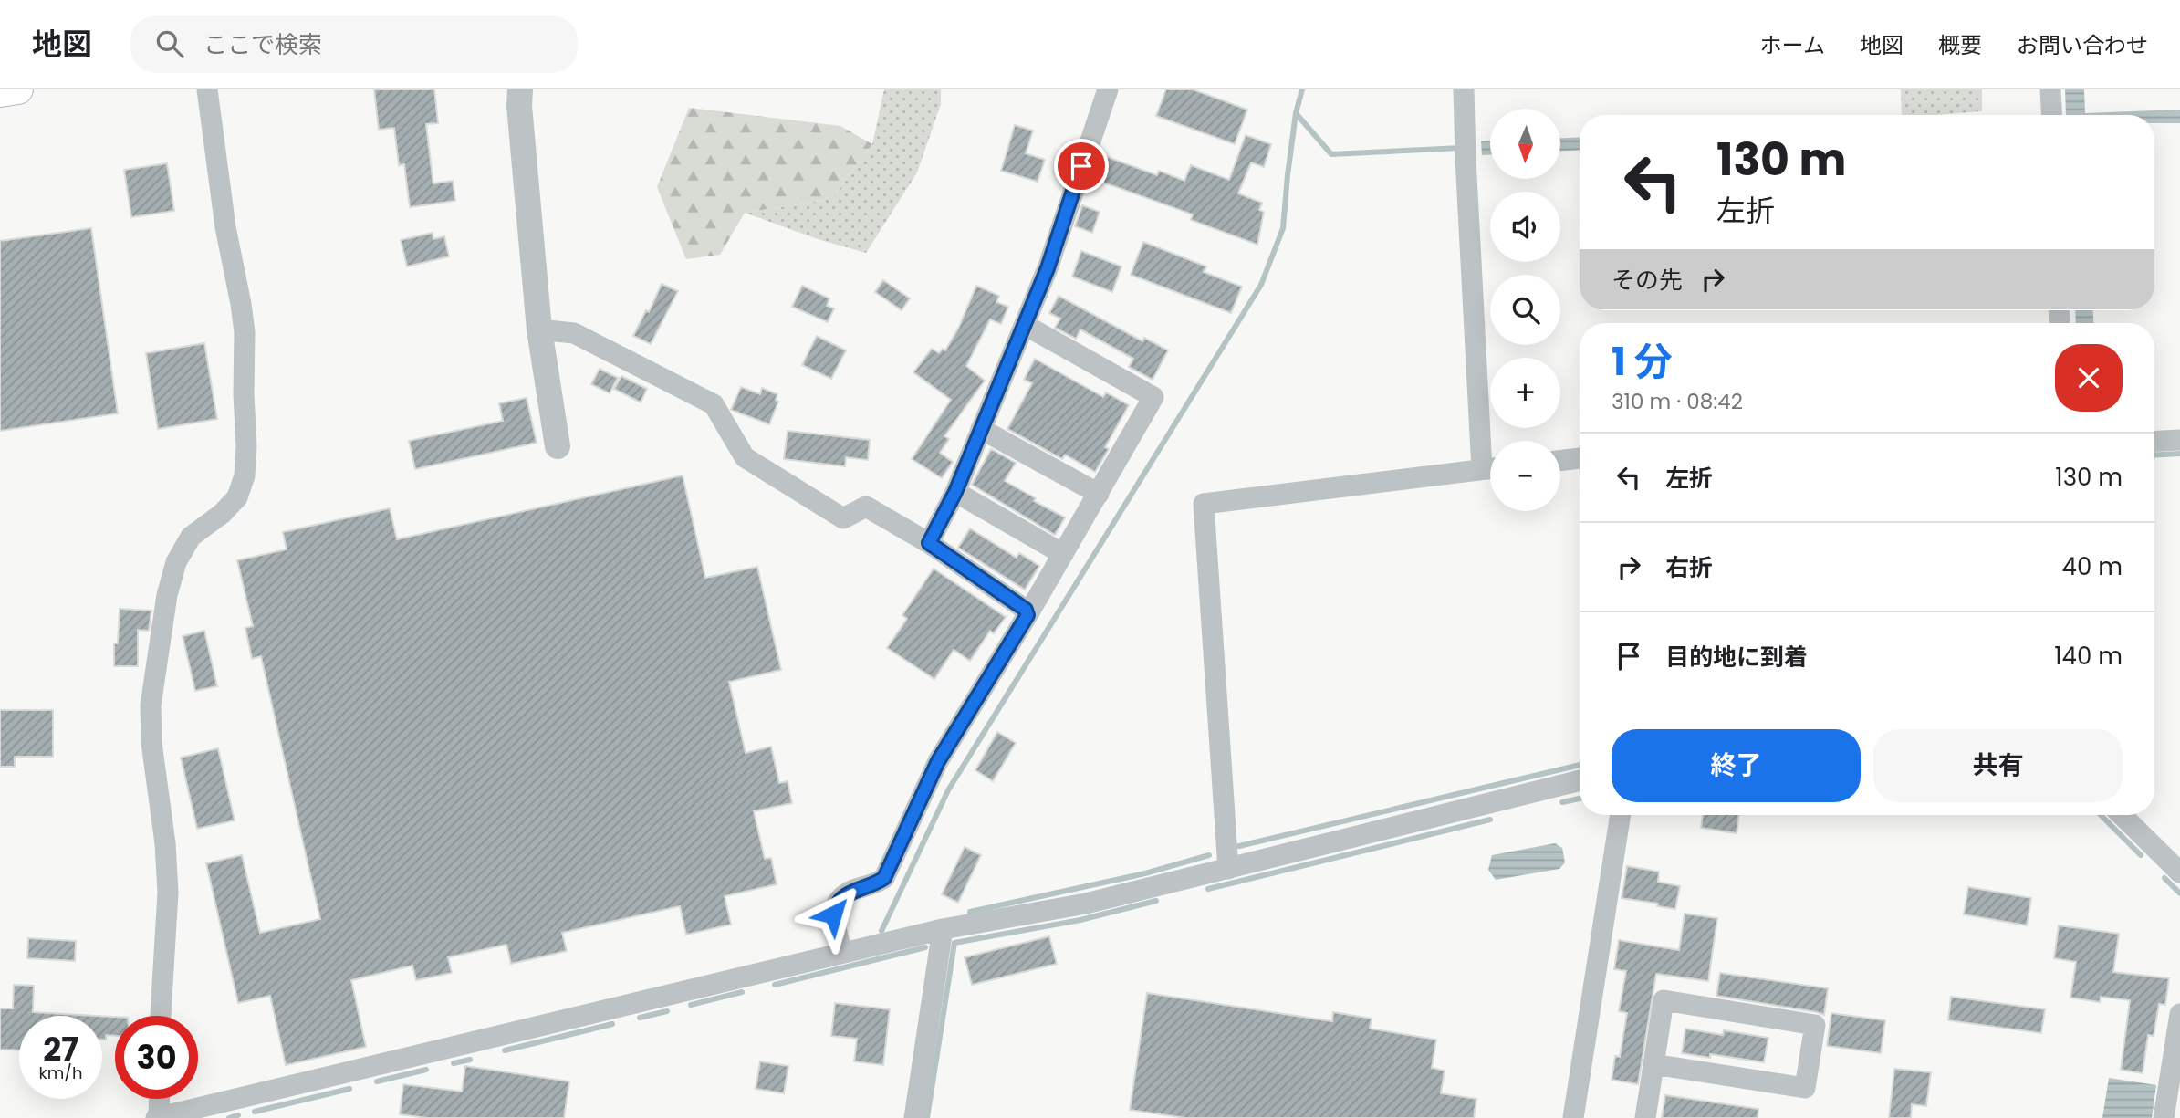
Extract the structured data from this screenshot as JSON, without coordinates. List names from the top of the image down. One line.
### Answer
{"north":"bottom","page":{"header":"地図","search":"ここで検索","nav":["ホーム","地図","概要","お問い合わせ"],"map_buttons":["+","−"],"turn":["130 m","左折"],"then":"その先","heading":["1 分","310 m · 08:42"],"list":[{"name":"左折","value":"130 m"},{"name":"右折","value":"40 m"},{"name":"目的地に到着","value":"140 m"}],"buttons":["終了","共有"],"speed":"27 km/h","limit":"30"}}
